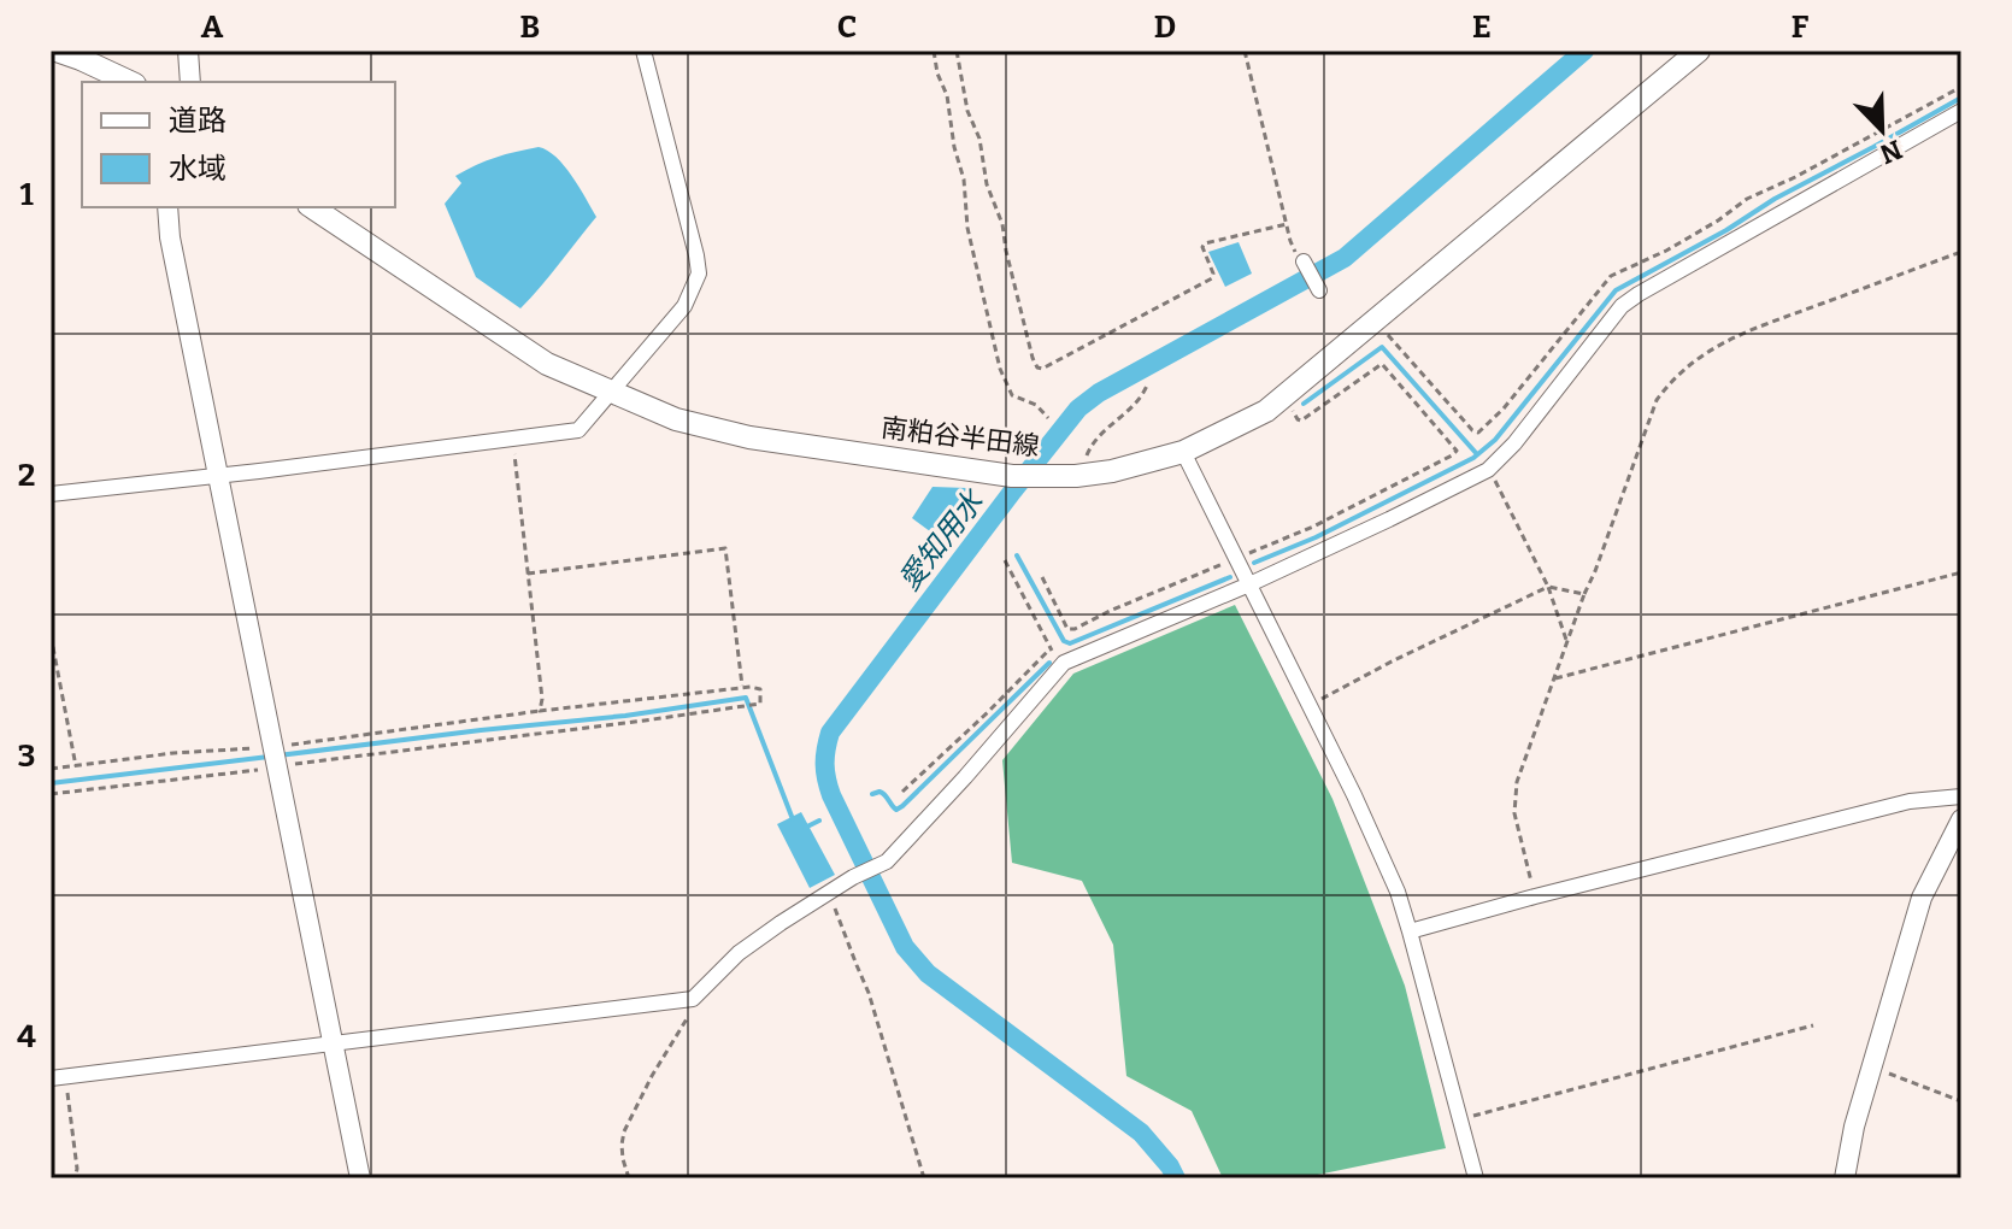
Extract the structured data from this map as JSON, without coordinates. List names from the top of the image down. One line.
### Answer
{"streets":{"main road":["南粕谷半田線"]},"water":["愛知用水"],"legend":["道路","水域"],"north":"bottom right","grid":{"columns":["A","B","C","D","E","F"],"rows":["1","2","3","4"]}}
